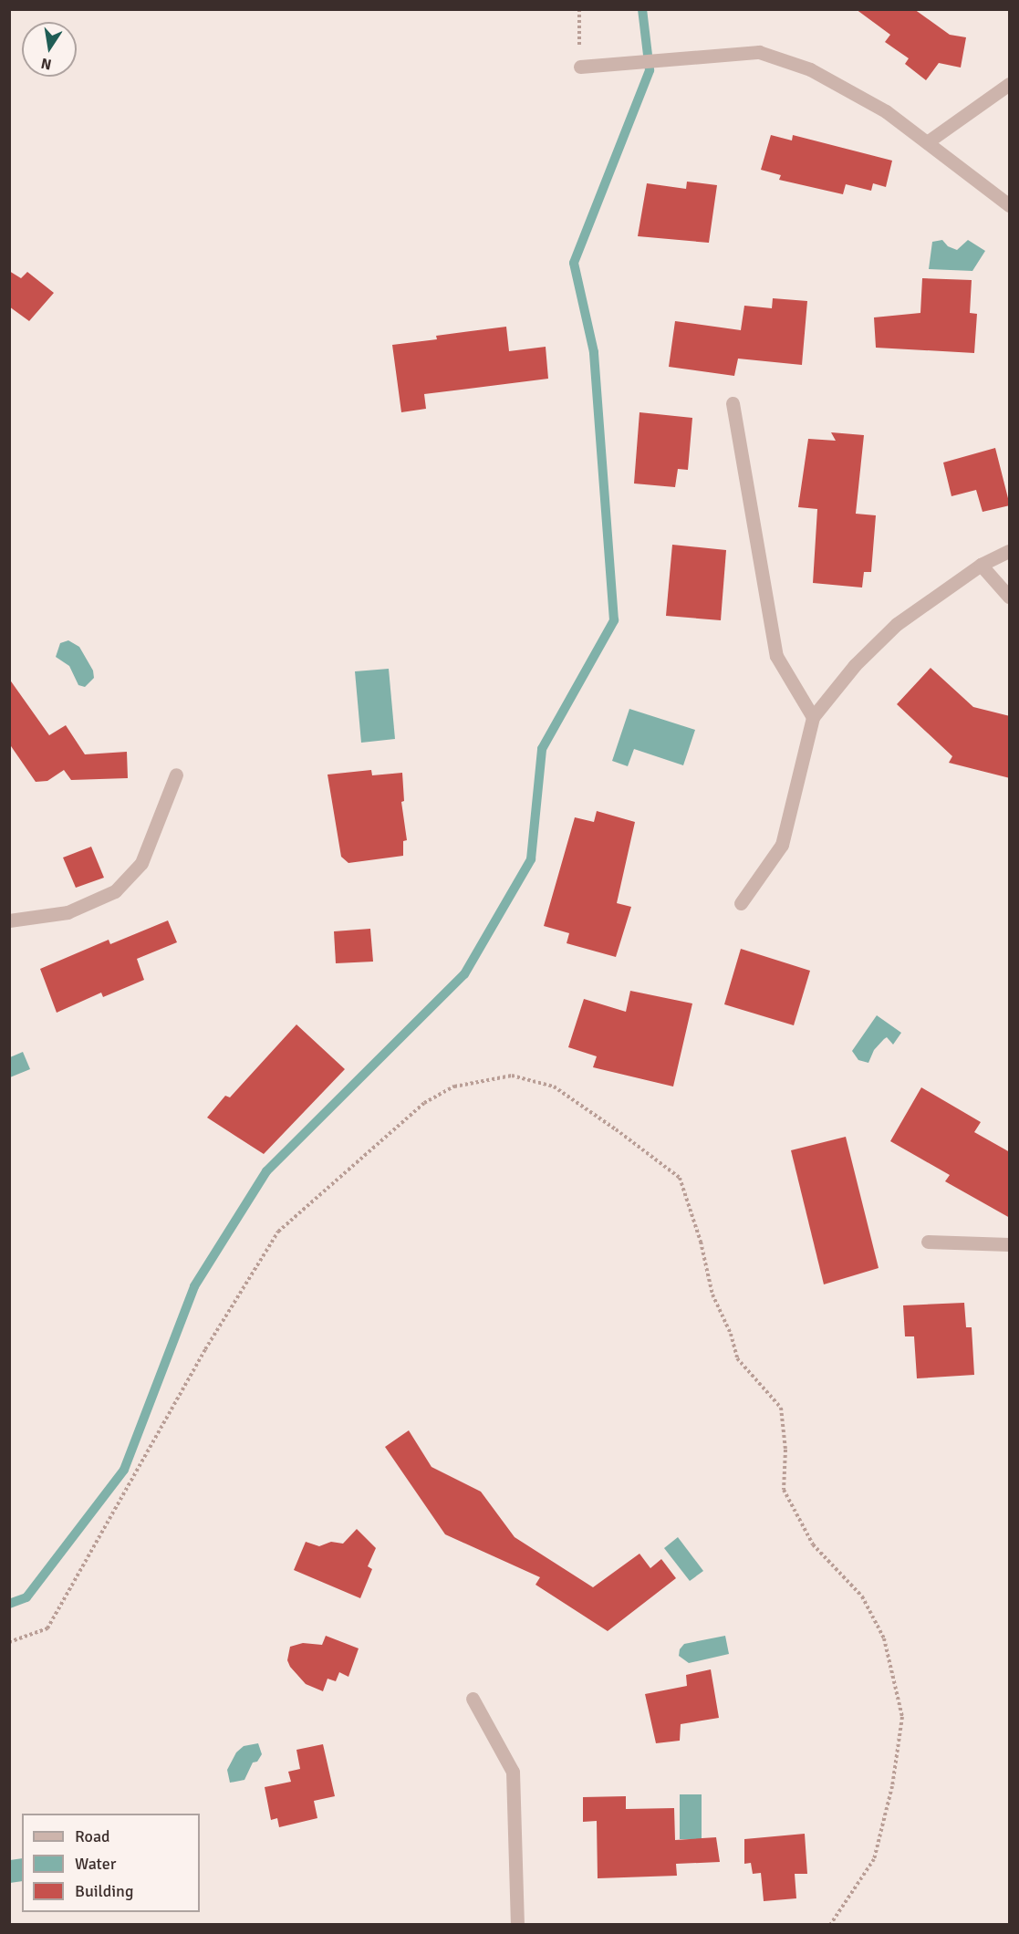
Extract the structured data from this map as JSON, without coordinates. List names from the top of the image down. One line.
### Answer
{"legend":["Road","Water","Building"],"north":"bottom"}
